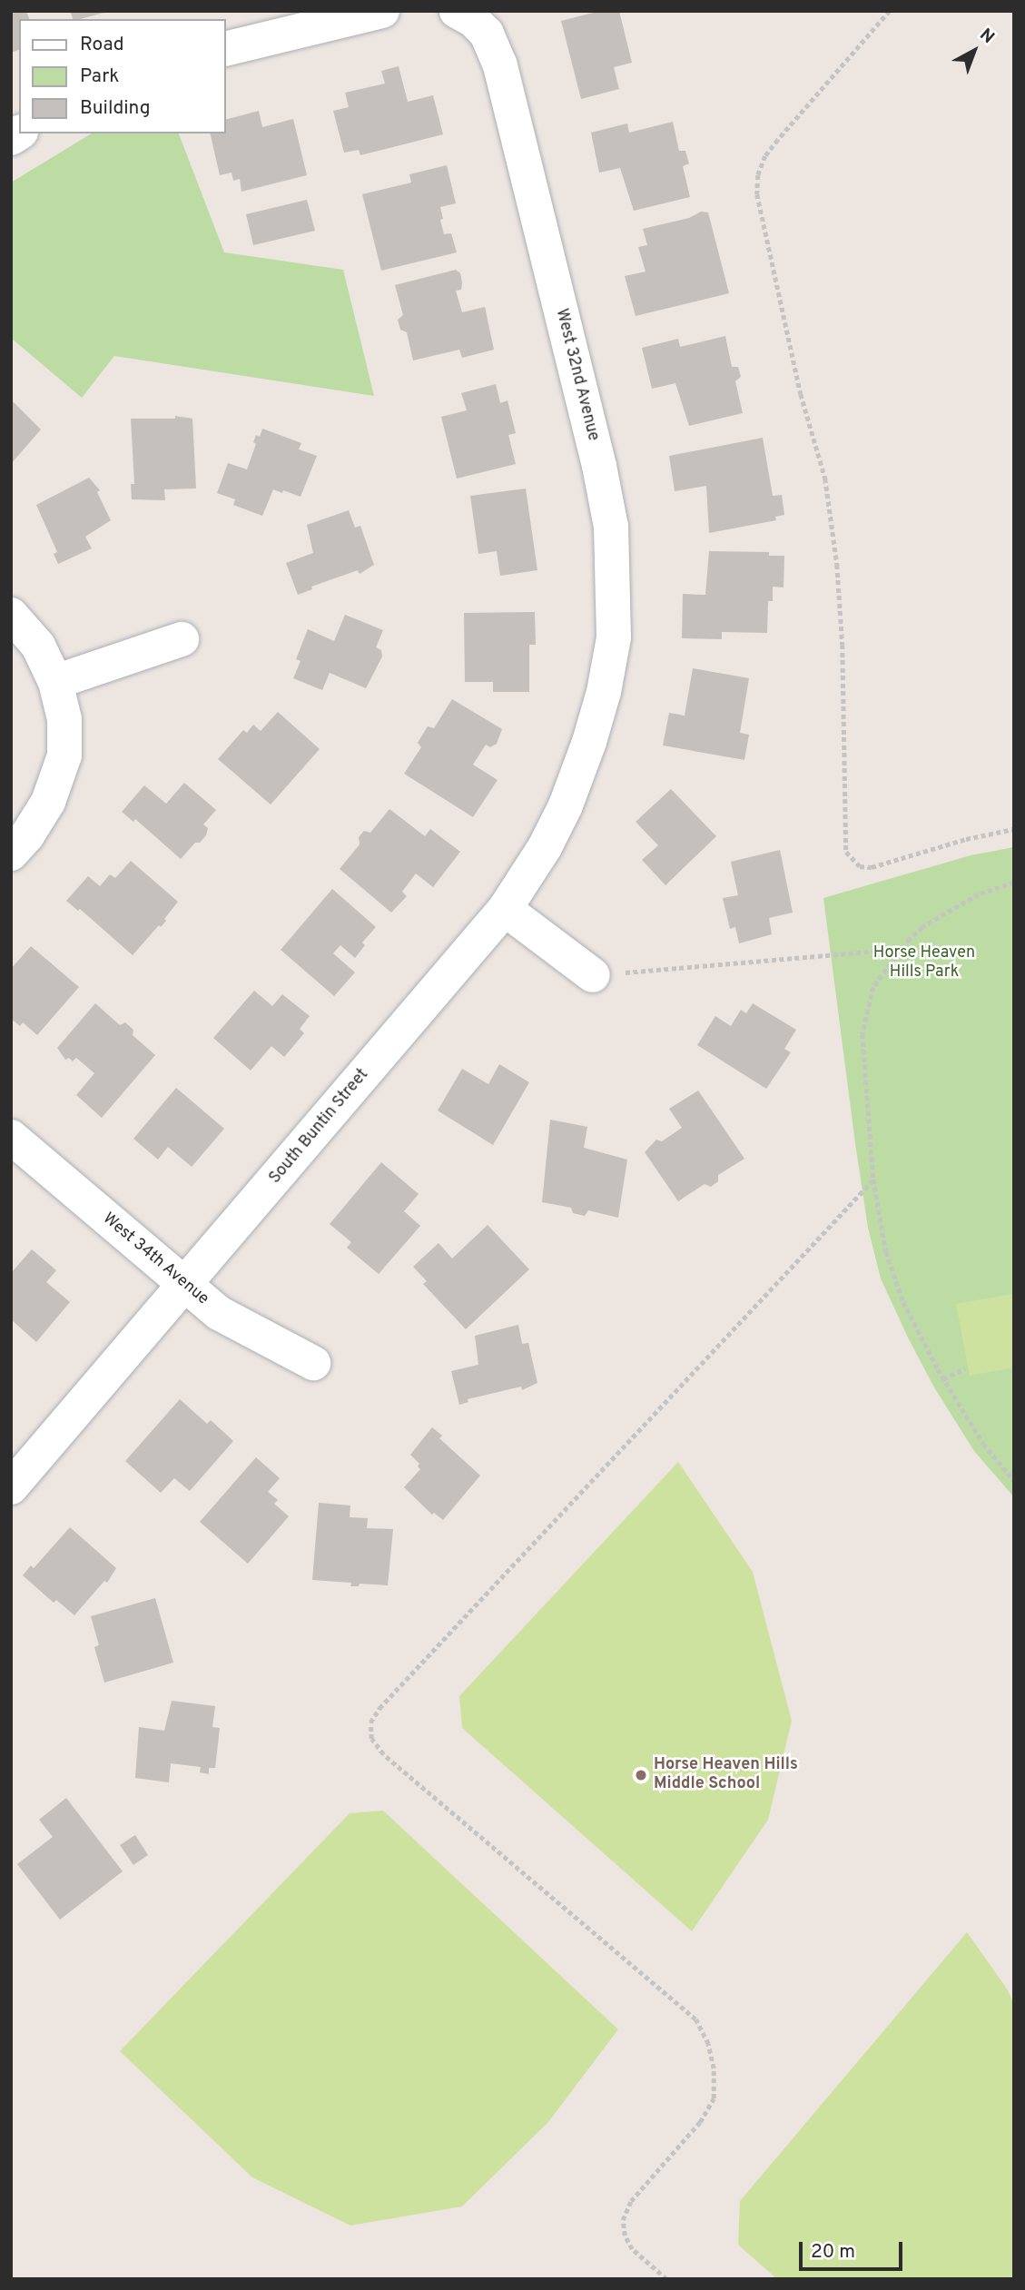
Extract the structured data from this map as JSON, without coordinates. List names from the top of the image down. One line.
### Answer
{"streets":{"street":["West 32nd Avenue","South Buntin Street","West 34th Avenue"]},"crossings":[["West 32nd Avenue","South Buntin Street"],["South Buntin Street","West 34th Avenue"]],"parks":["Horse Heaven Hills Park"],"places":["Horse Heaven Hills Middle School"],"legend":["Road","Park","Building"],"scale_bar":"20 m","north":"top right"}
